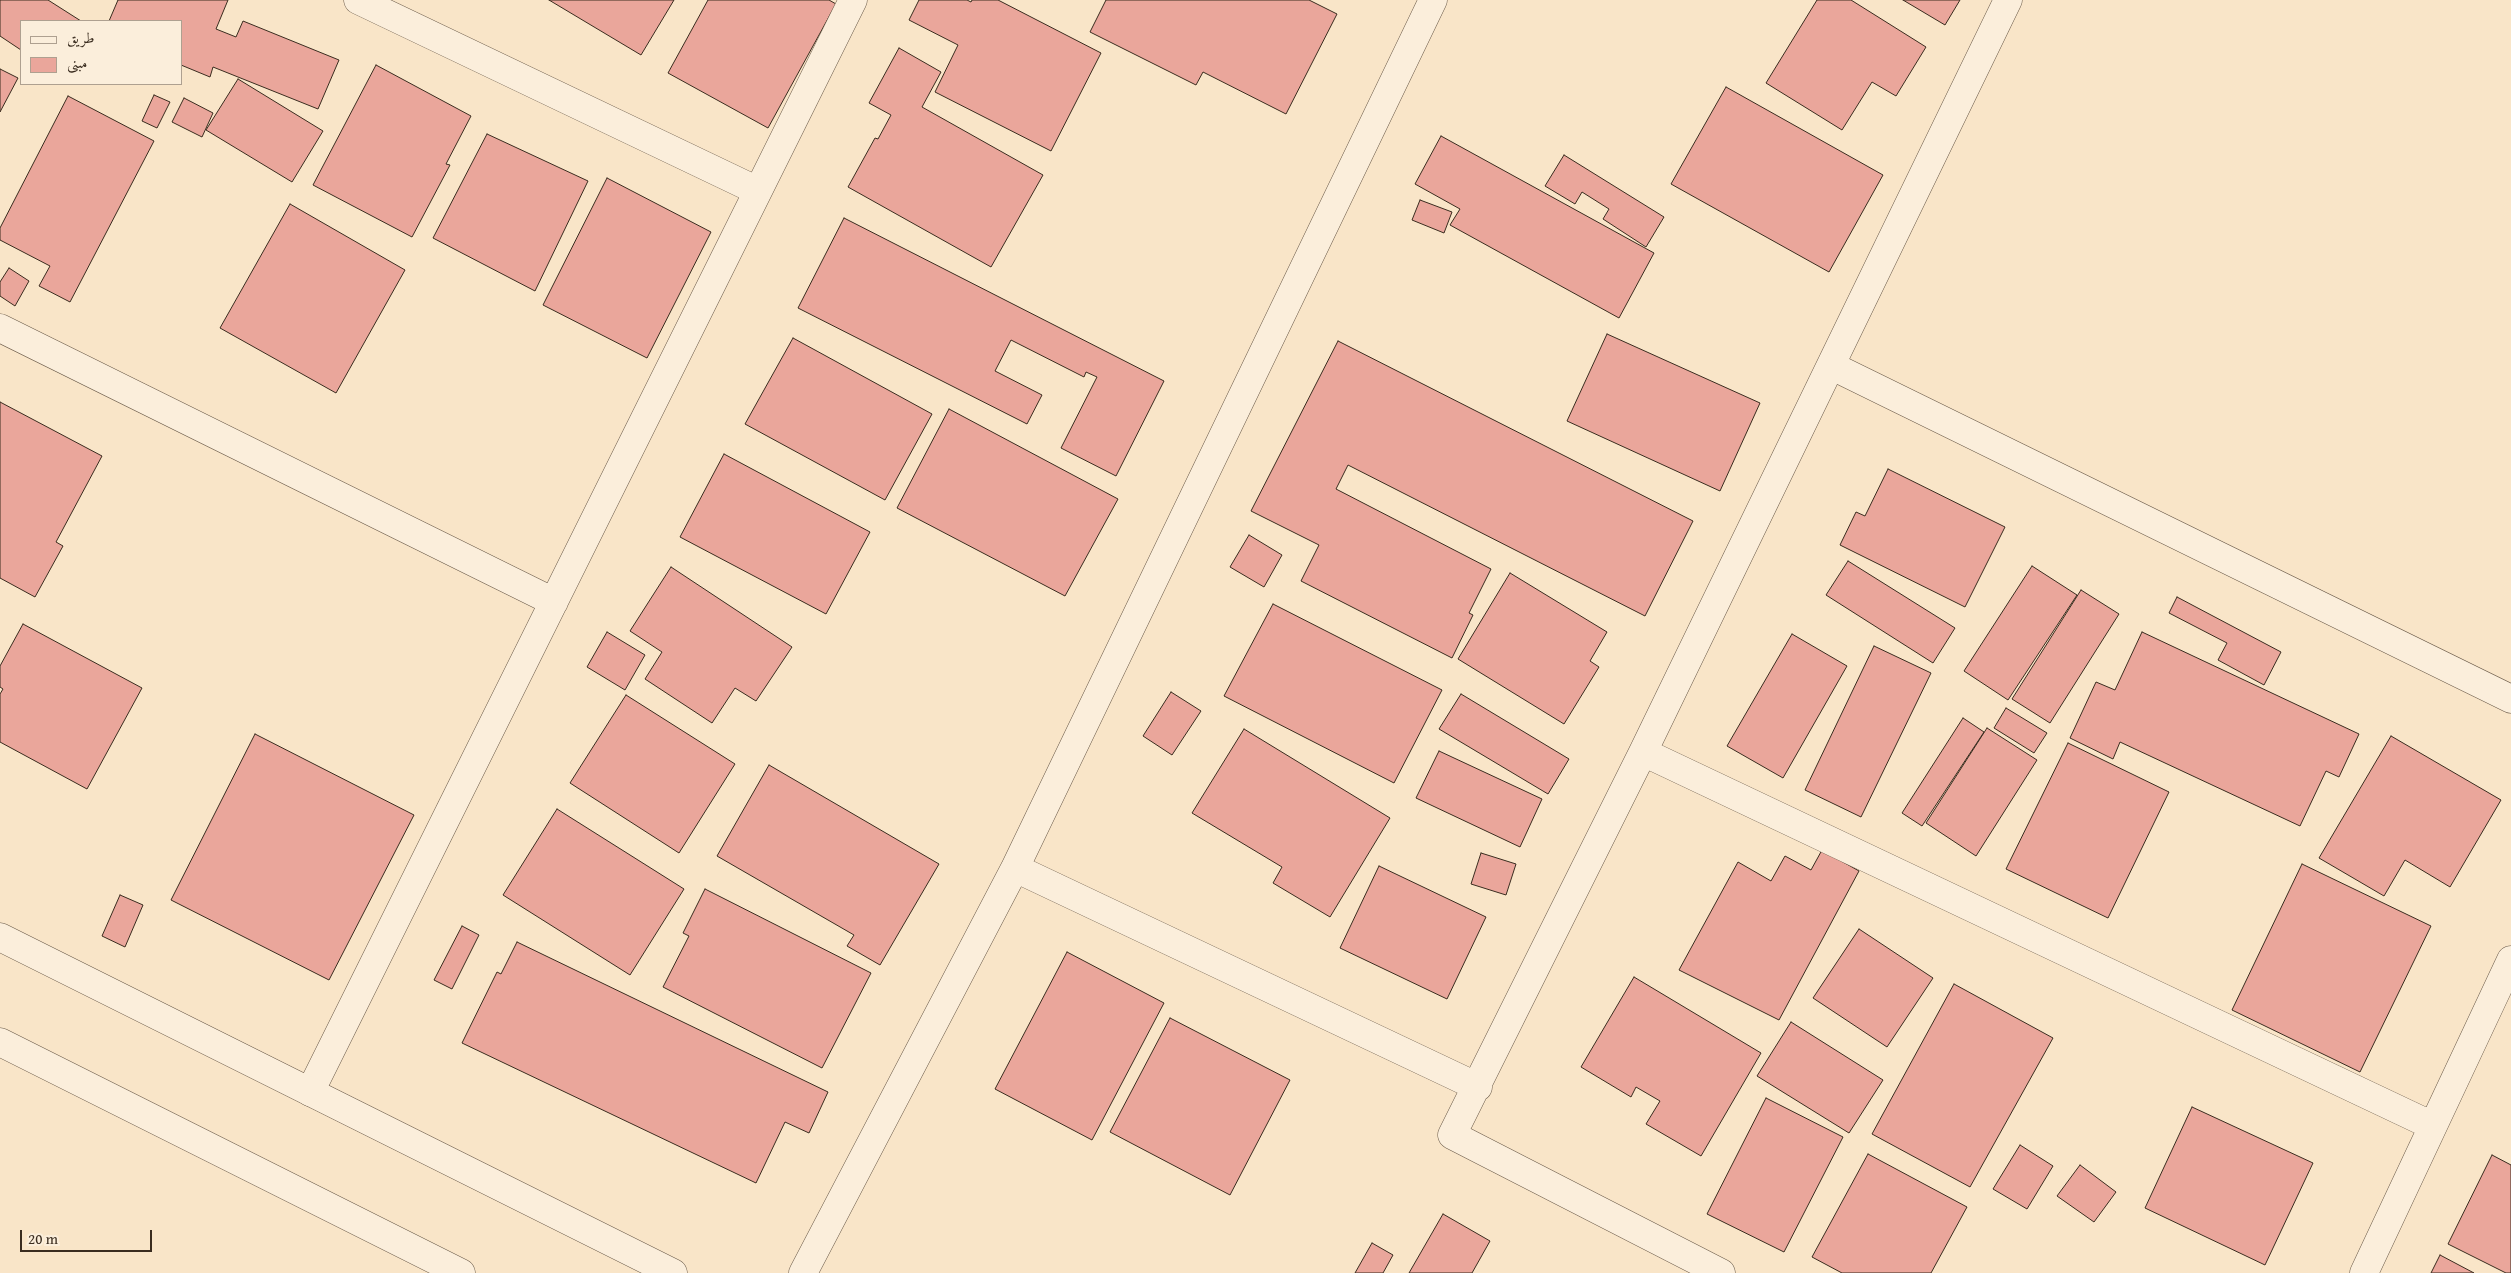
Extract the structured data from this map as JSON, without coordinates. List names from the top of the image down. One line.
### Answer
{"legend":["طريق","مبنى"],"scale_bar":"20 m"}
